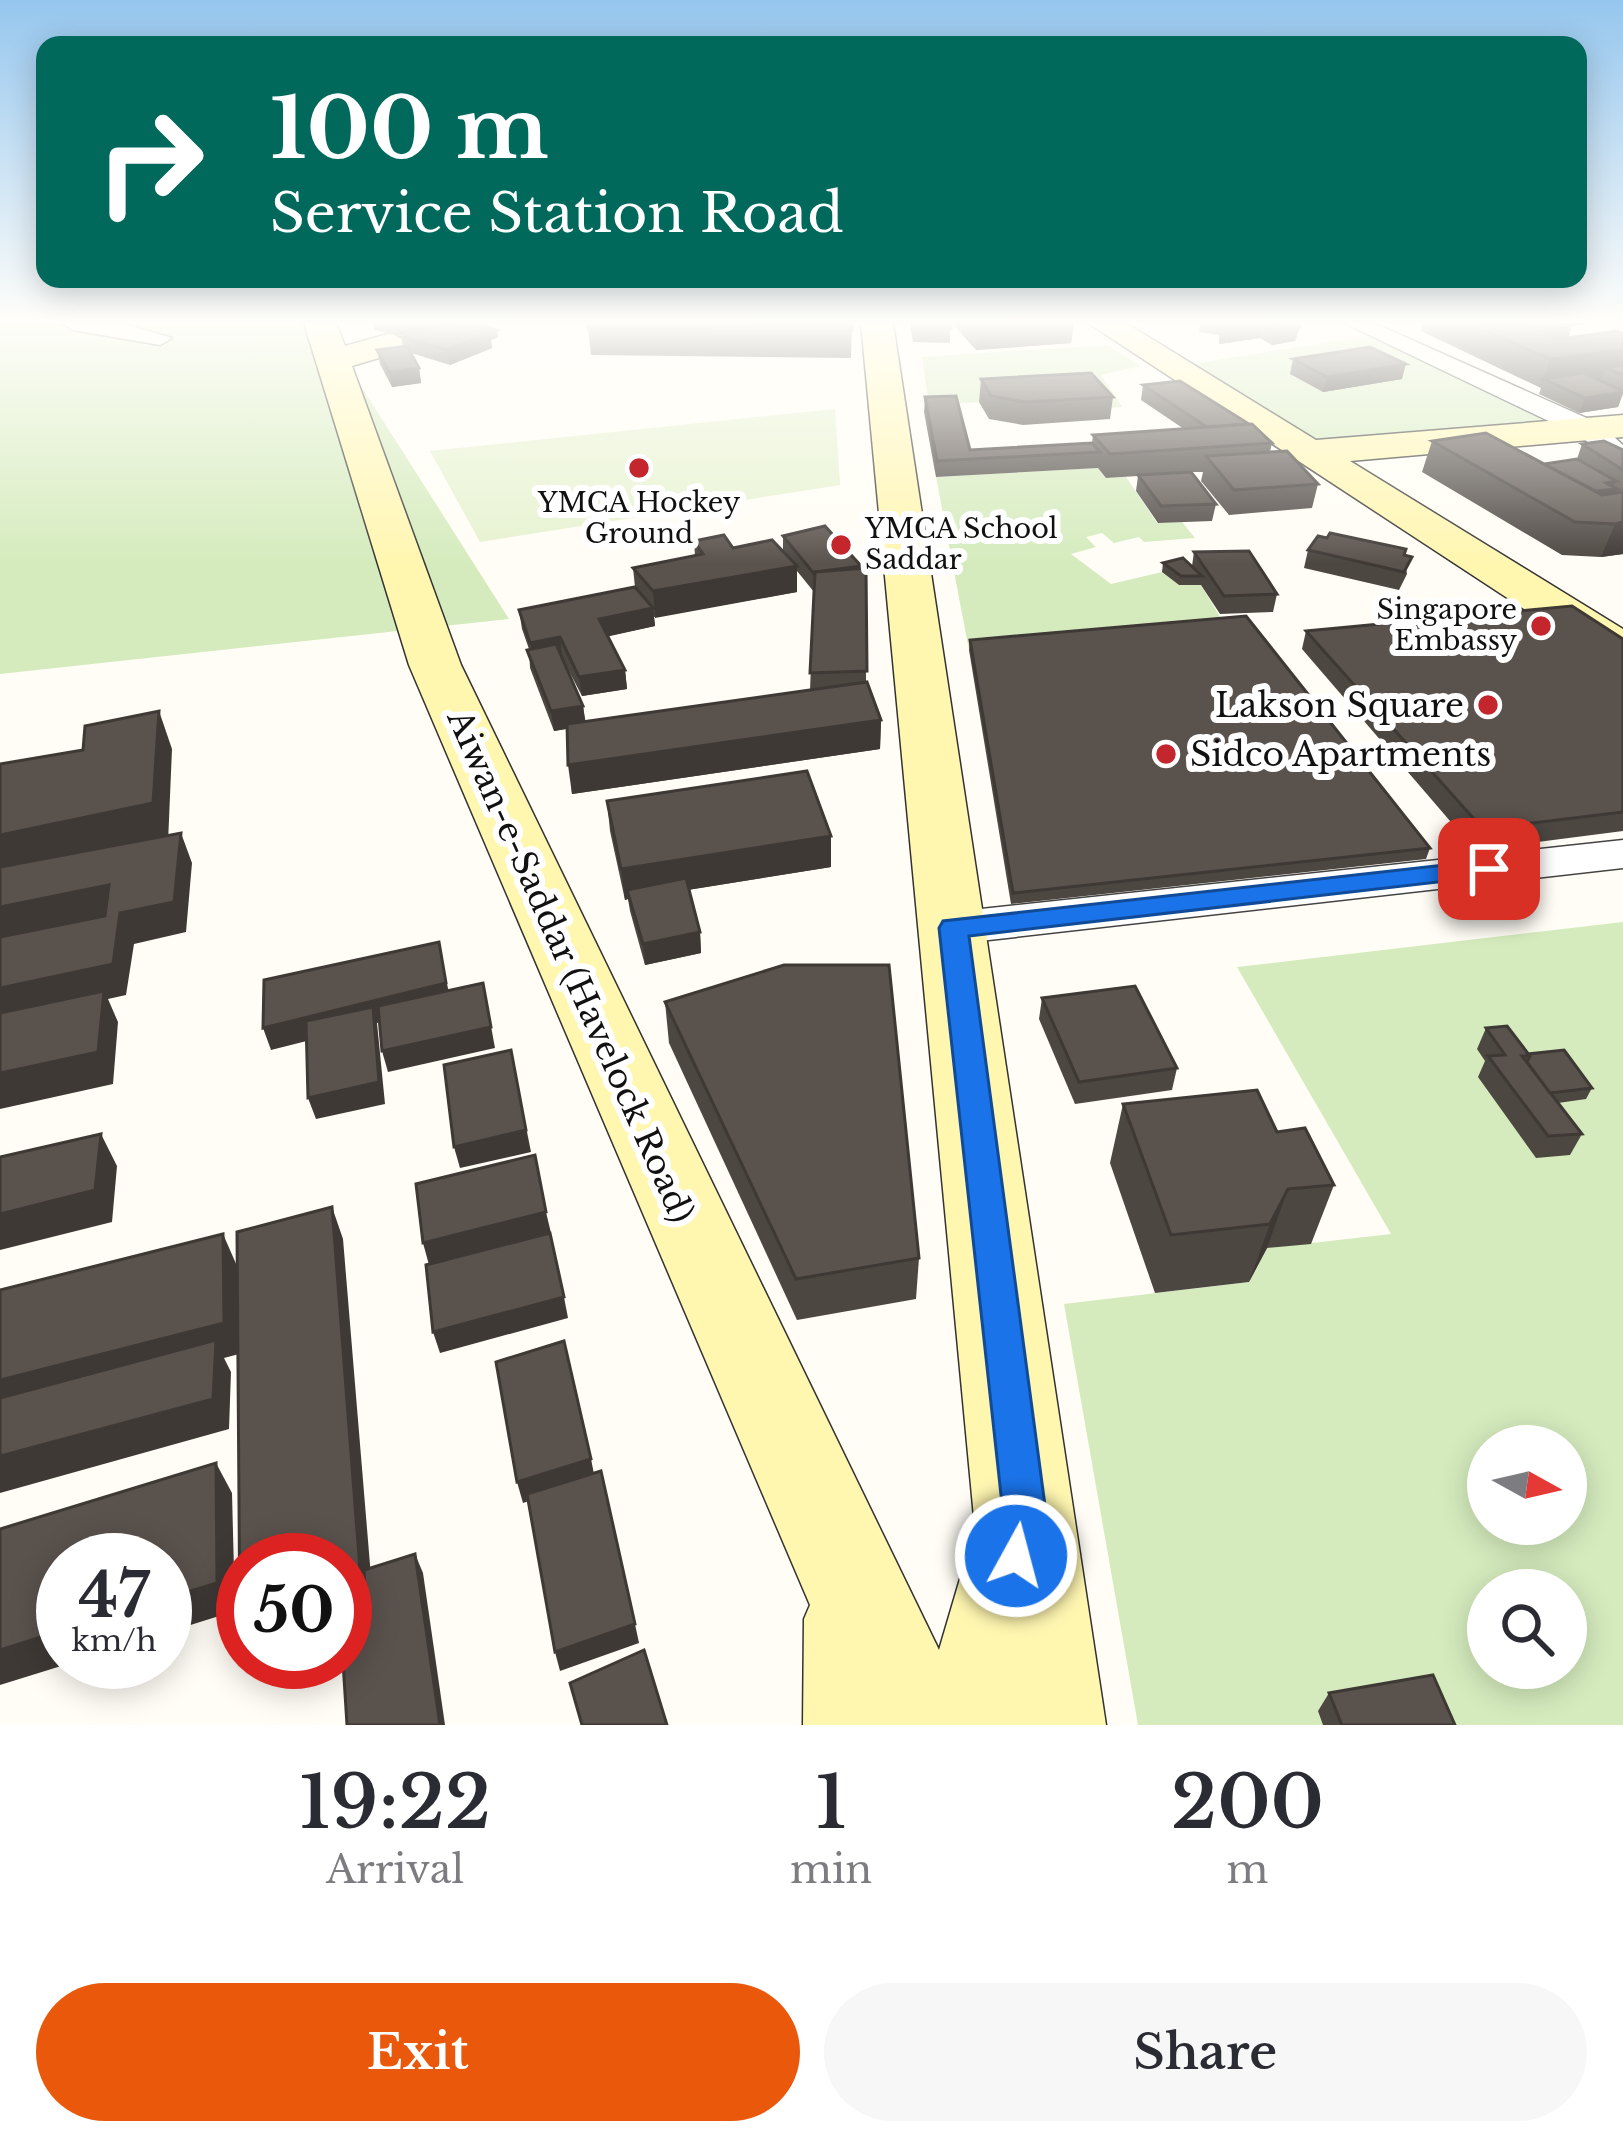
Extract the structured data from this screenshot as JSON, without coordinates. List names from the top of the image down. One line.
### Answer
{"streets":{"main road":["Aiwan-e-Saddar (Havelock Road)"]},"places":["YMCA Hockey Ground","YMCA School Saddar","Singapore Embassy","Lakson Square","Sidco Apartments"],"north":"right","page":{"turn":["100 m","Service Station Road"],"speed":"47 km/h","limit":"50","eta":["19:22","Arrival","1","min","200","m"],"buttons":["Exit","Share"]}}
